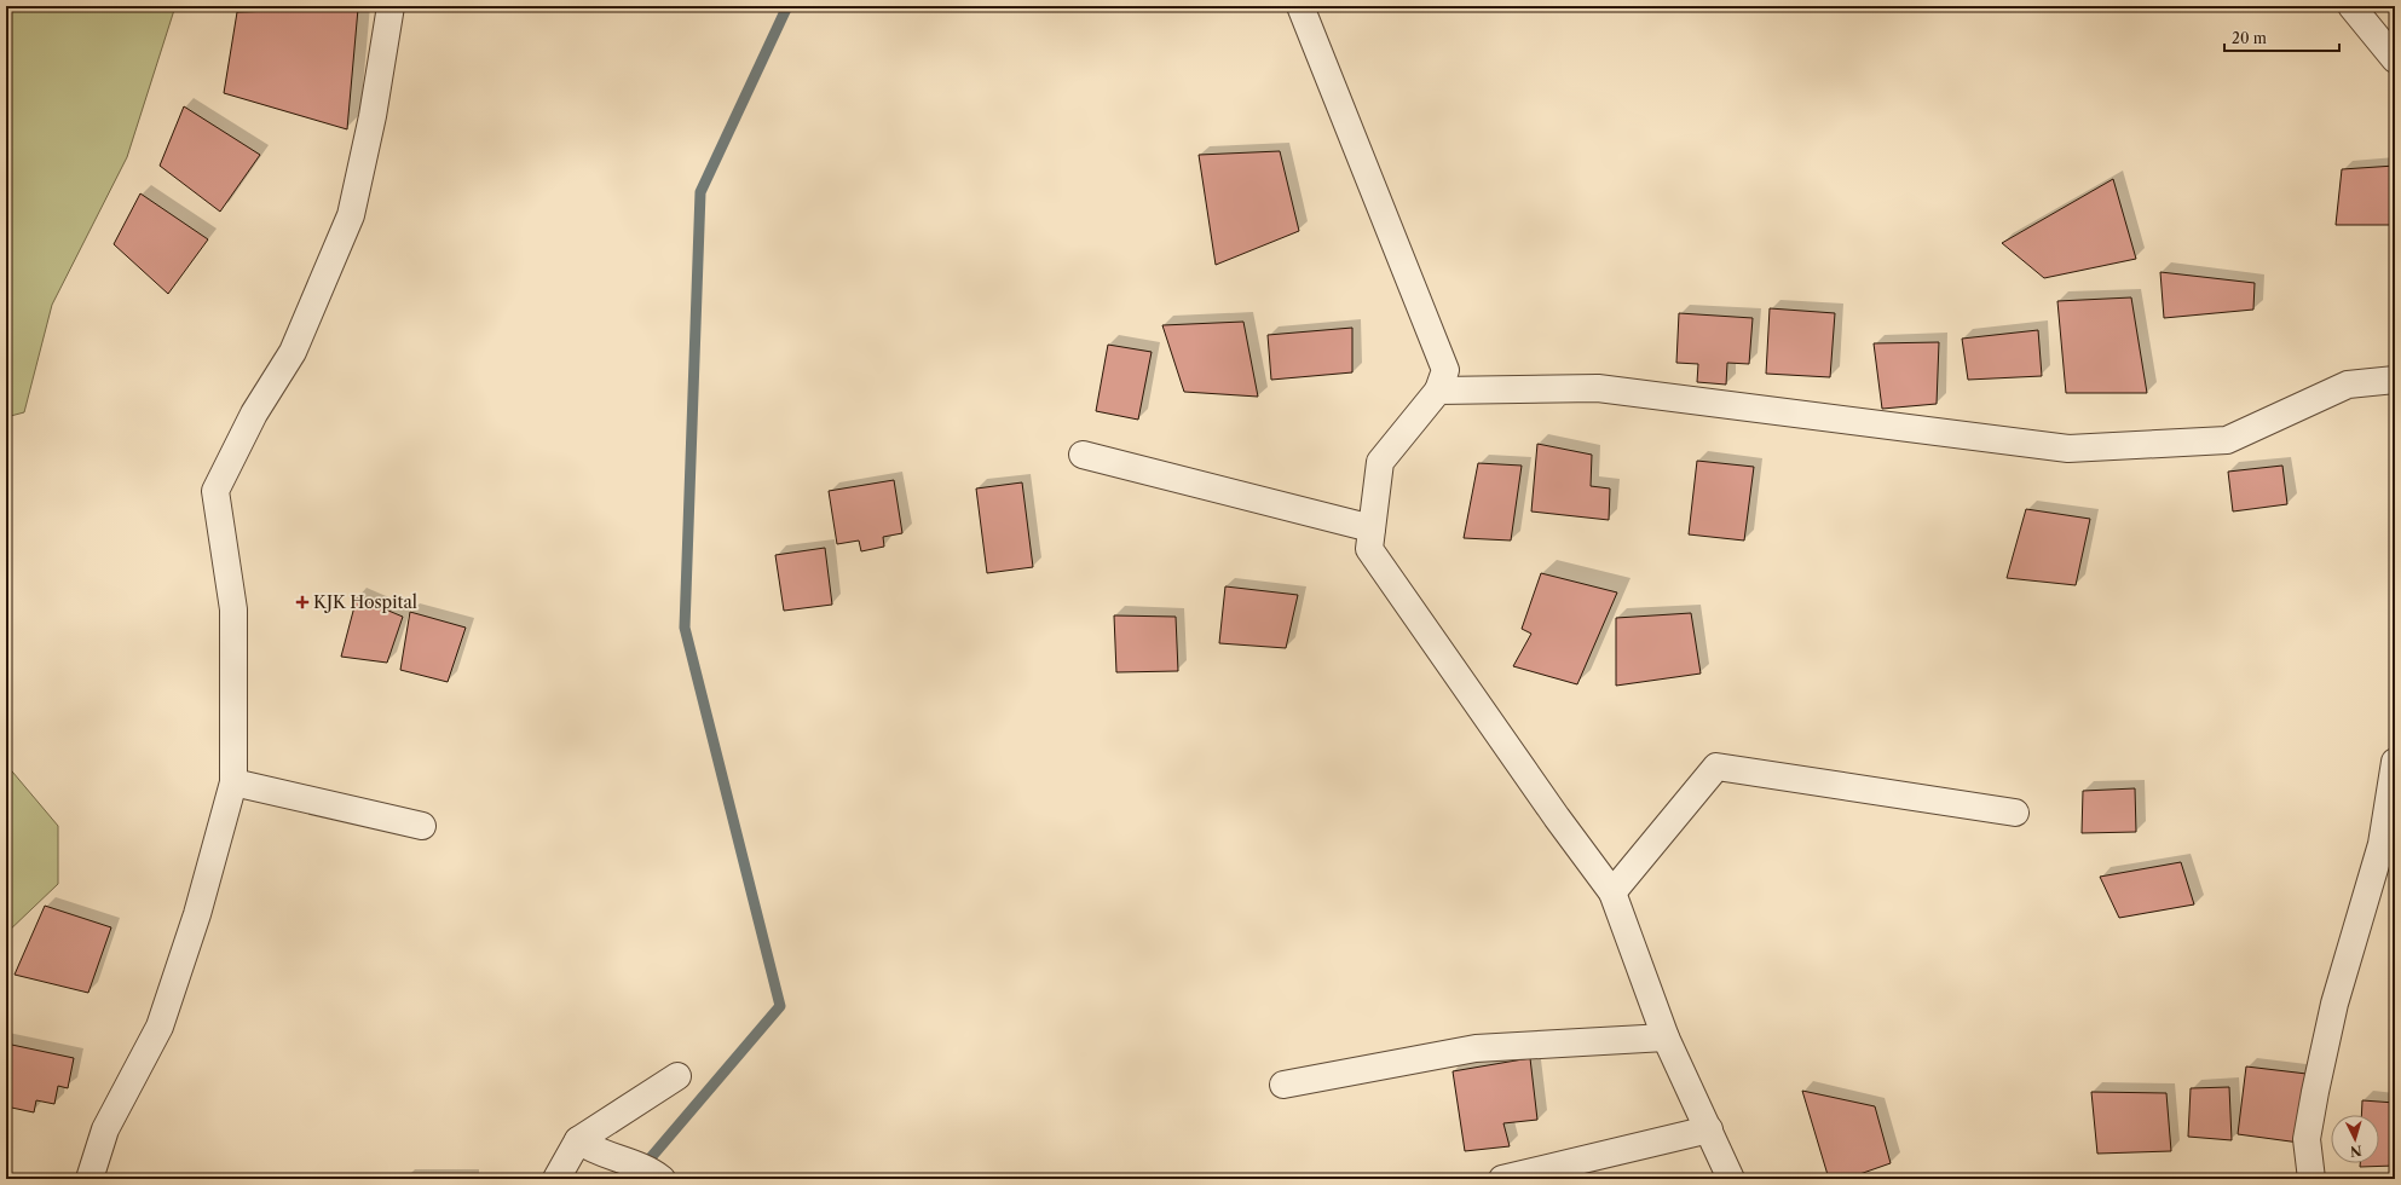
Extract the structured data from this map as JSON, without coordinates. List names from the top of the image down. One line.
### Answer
{"places":{"health":["KJK Hospital"]},"scale_bar":"20 m","north":"bottom"}
